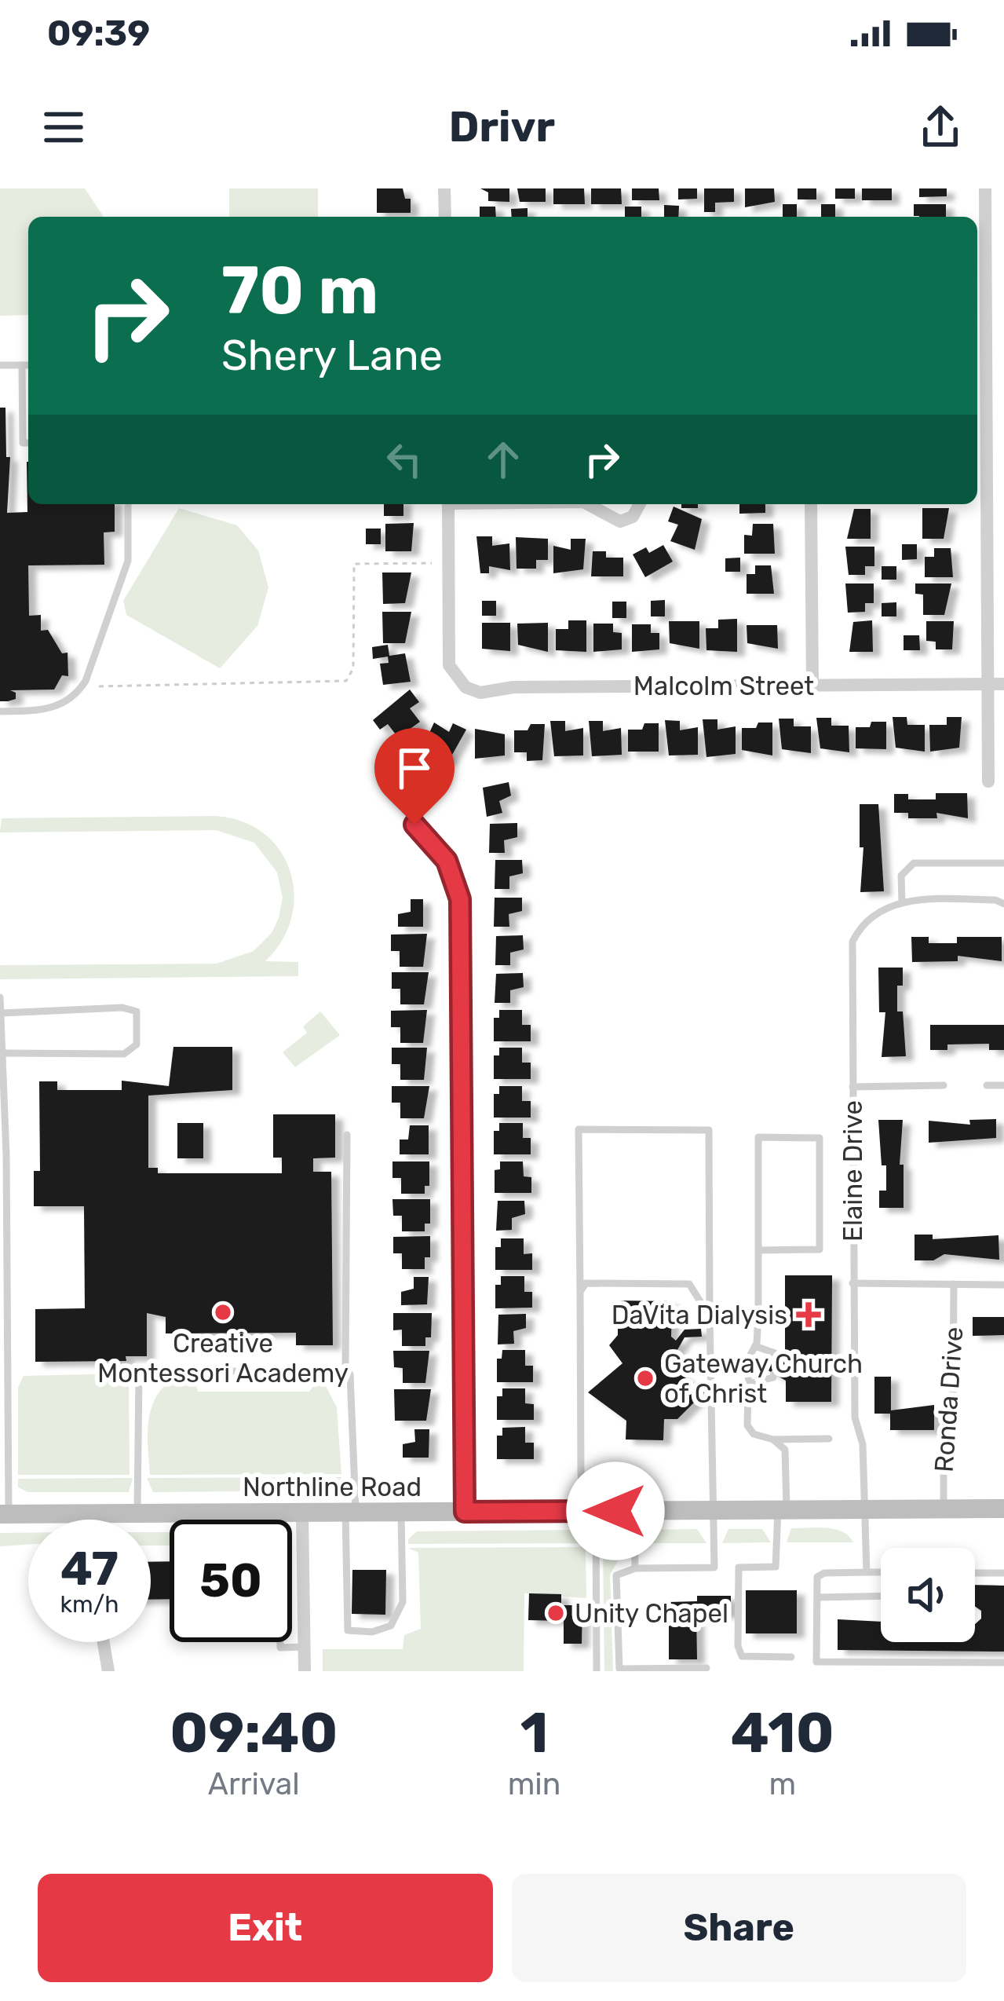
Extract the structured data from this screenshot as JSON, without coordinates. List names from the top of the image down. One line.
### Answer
{"streets":{"main road":["Northline Road"],"street":["Malcolm Street"],"lane":["Elaine Drive","Ronda Drive"]},"crossings":[["Elaine Drive","Northline Road"],["Ronda Drive","Northline Road"]],"places":{"other":["Creative Montessori Academy","Gateway Church of Christ","Unity Chapel"],"health":["DaVita Dialysis"]},"page":{"status":"09:39","header":"Drivr","turn":["70 m","Shery Lane"],"speed":"47 km/h","limit":"50","eta":["09:40","Arrival","1","min","410","m"],"buttons":["Exit","Share"]}}
